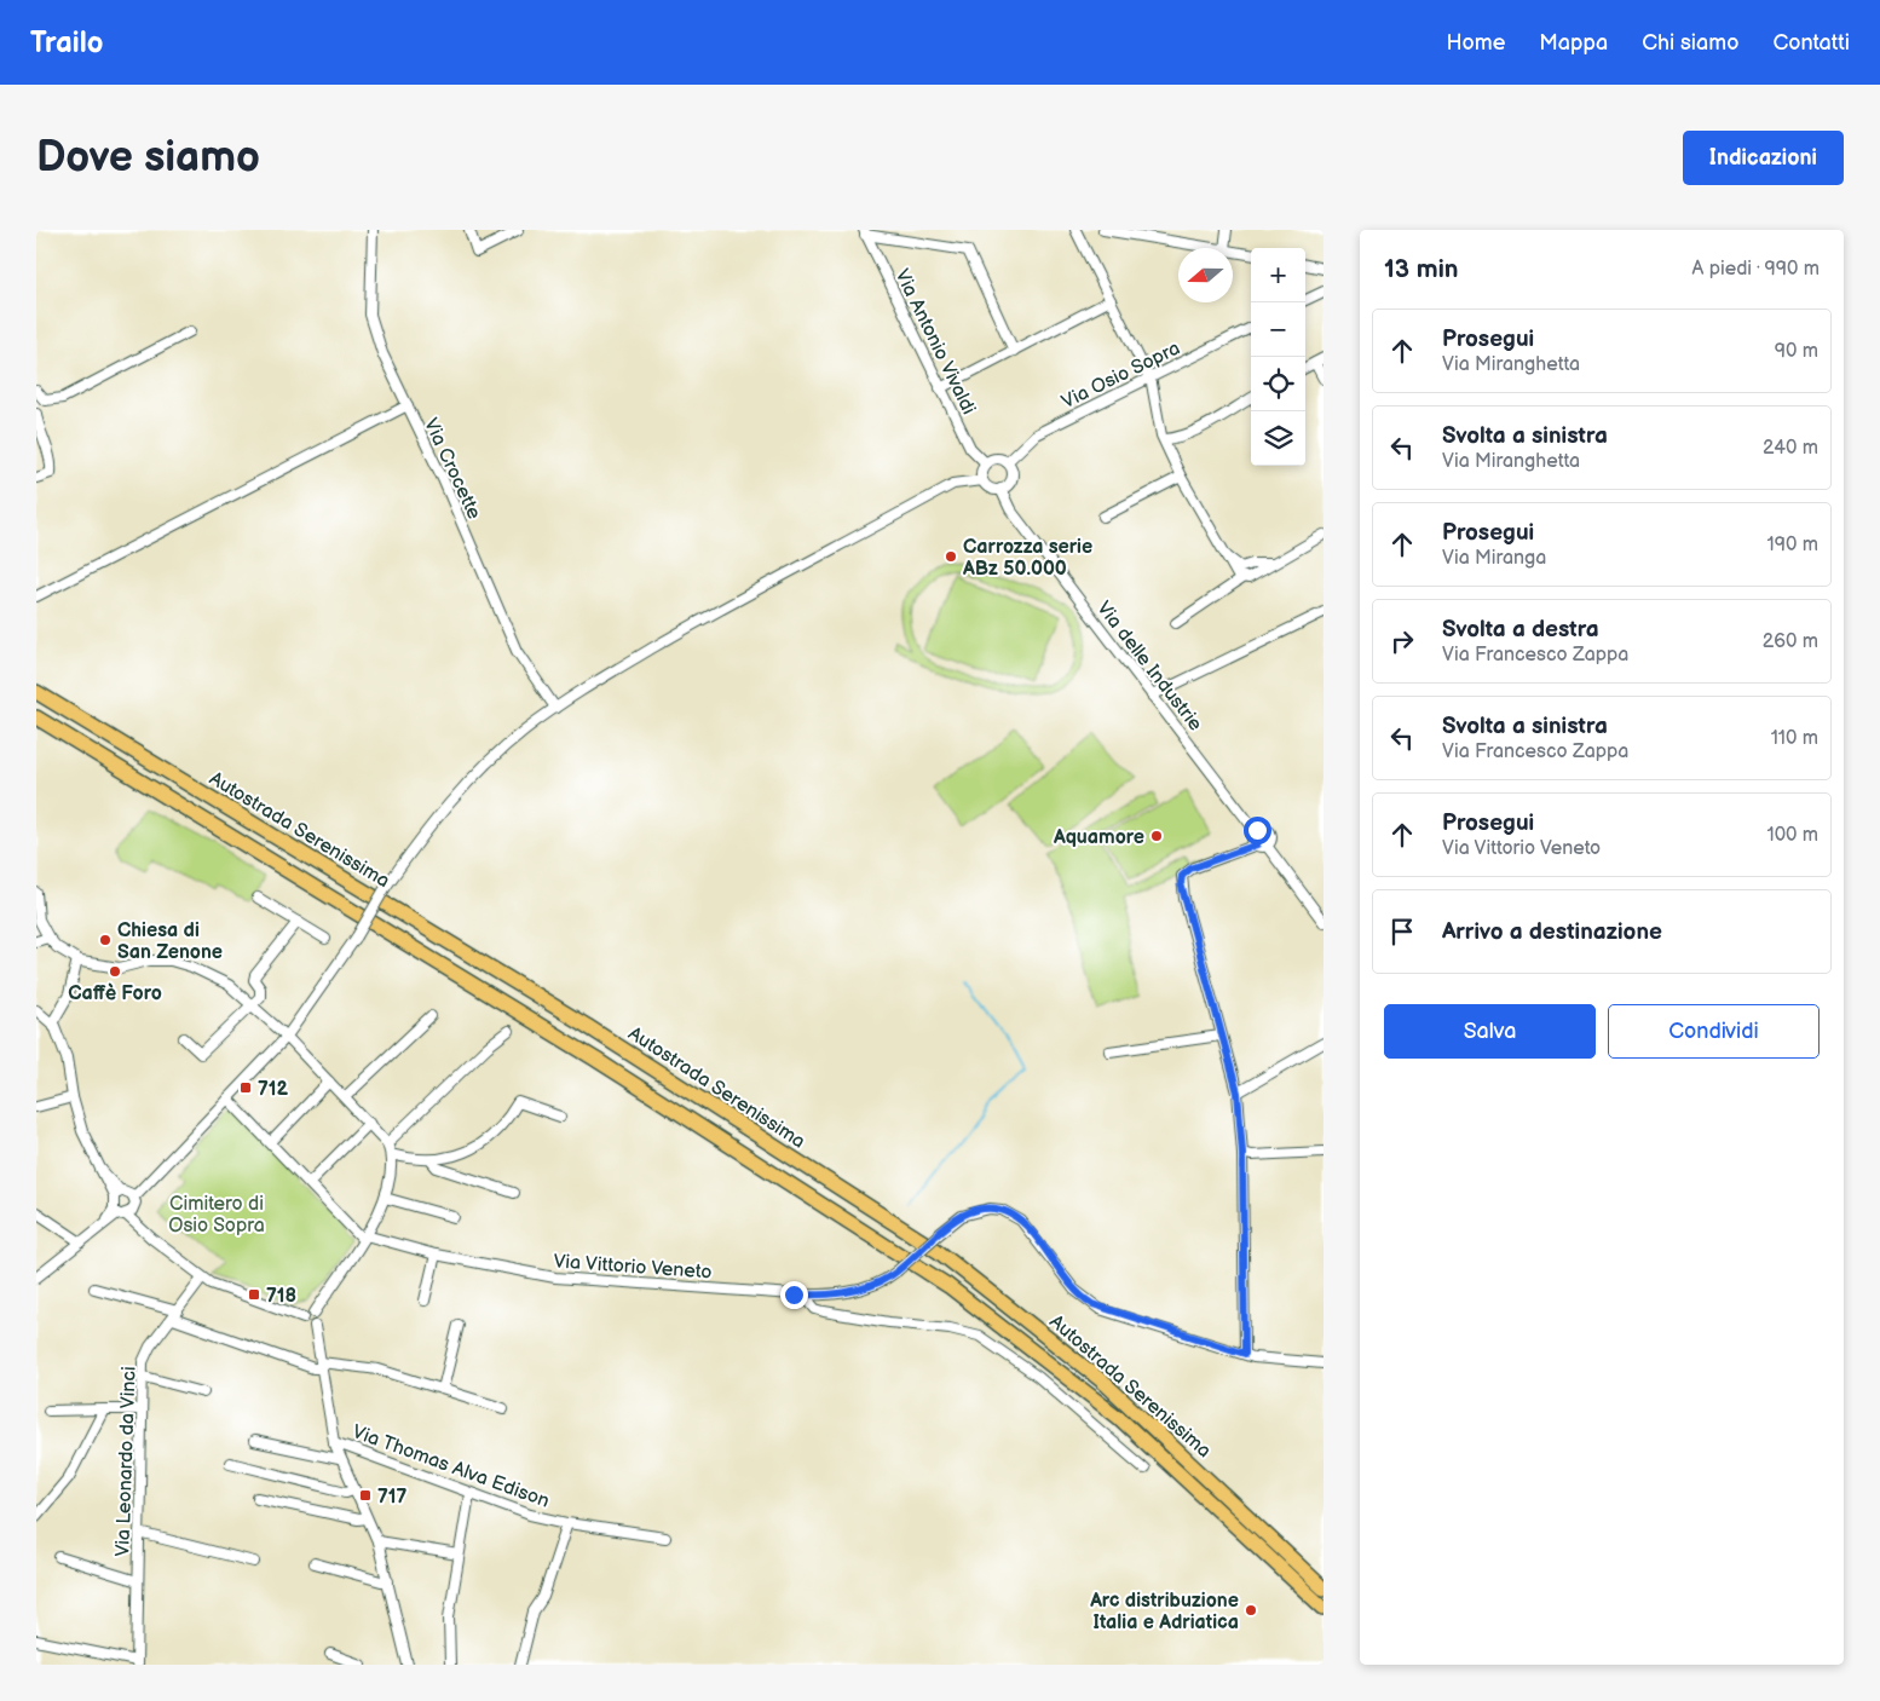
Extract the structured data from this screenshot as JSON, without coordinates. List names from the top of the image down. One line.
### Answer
{"streets":{"highway":["Autostrada Serenissima"],"street":["Via Antonio Vivaldi","Via Osio Sopra","Via Crocette","Via delle Industrie","Via Vittorio Veneto","Via Leonardo da Vinci","Via Thomas Alva Edison"]},"crossings":[["Via Antonio Vivaldi","Via Osio Sopra"],["Via Antonio Vivaldi","Via delle Industrie"],["Via Osio Sopra","Via delle Industrie"]],"parks":["Cimitero di Osio Sopra"],"places":{"other":["Carrozza serie ABz 50.000","Aquamore","Chiesa di San Zenone","Caffè Foro","Arc distribuzione Italia e Adriatica"],"transit":["712","718","717"]},"north":"left","page":{"header":"Trailo","nav":["Home","Mappa","Chi siamo","Contatti"],"buttons":["Indicazioni",["Salva","Condividi"]],"title":"Dove siamo","heading":["13 min","A piedi · 990 m"],"map_buttons":["+","−"],"list":[["Prosegui","Via Miranghetta","90 m"],["Svolta a sinistra","Via Miranghetta","240 m"],["Prosegui","Via Miranga","190 m"],["Svolta a destra","Via Francesco Zappa","260 m"],["Svolta a sinistra","Via Francesco Zappa","110 m"],["Prosegui","Via Vittorio Veneto","100 m"],"Arrivo a destinazione"]}}
